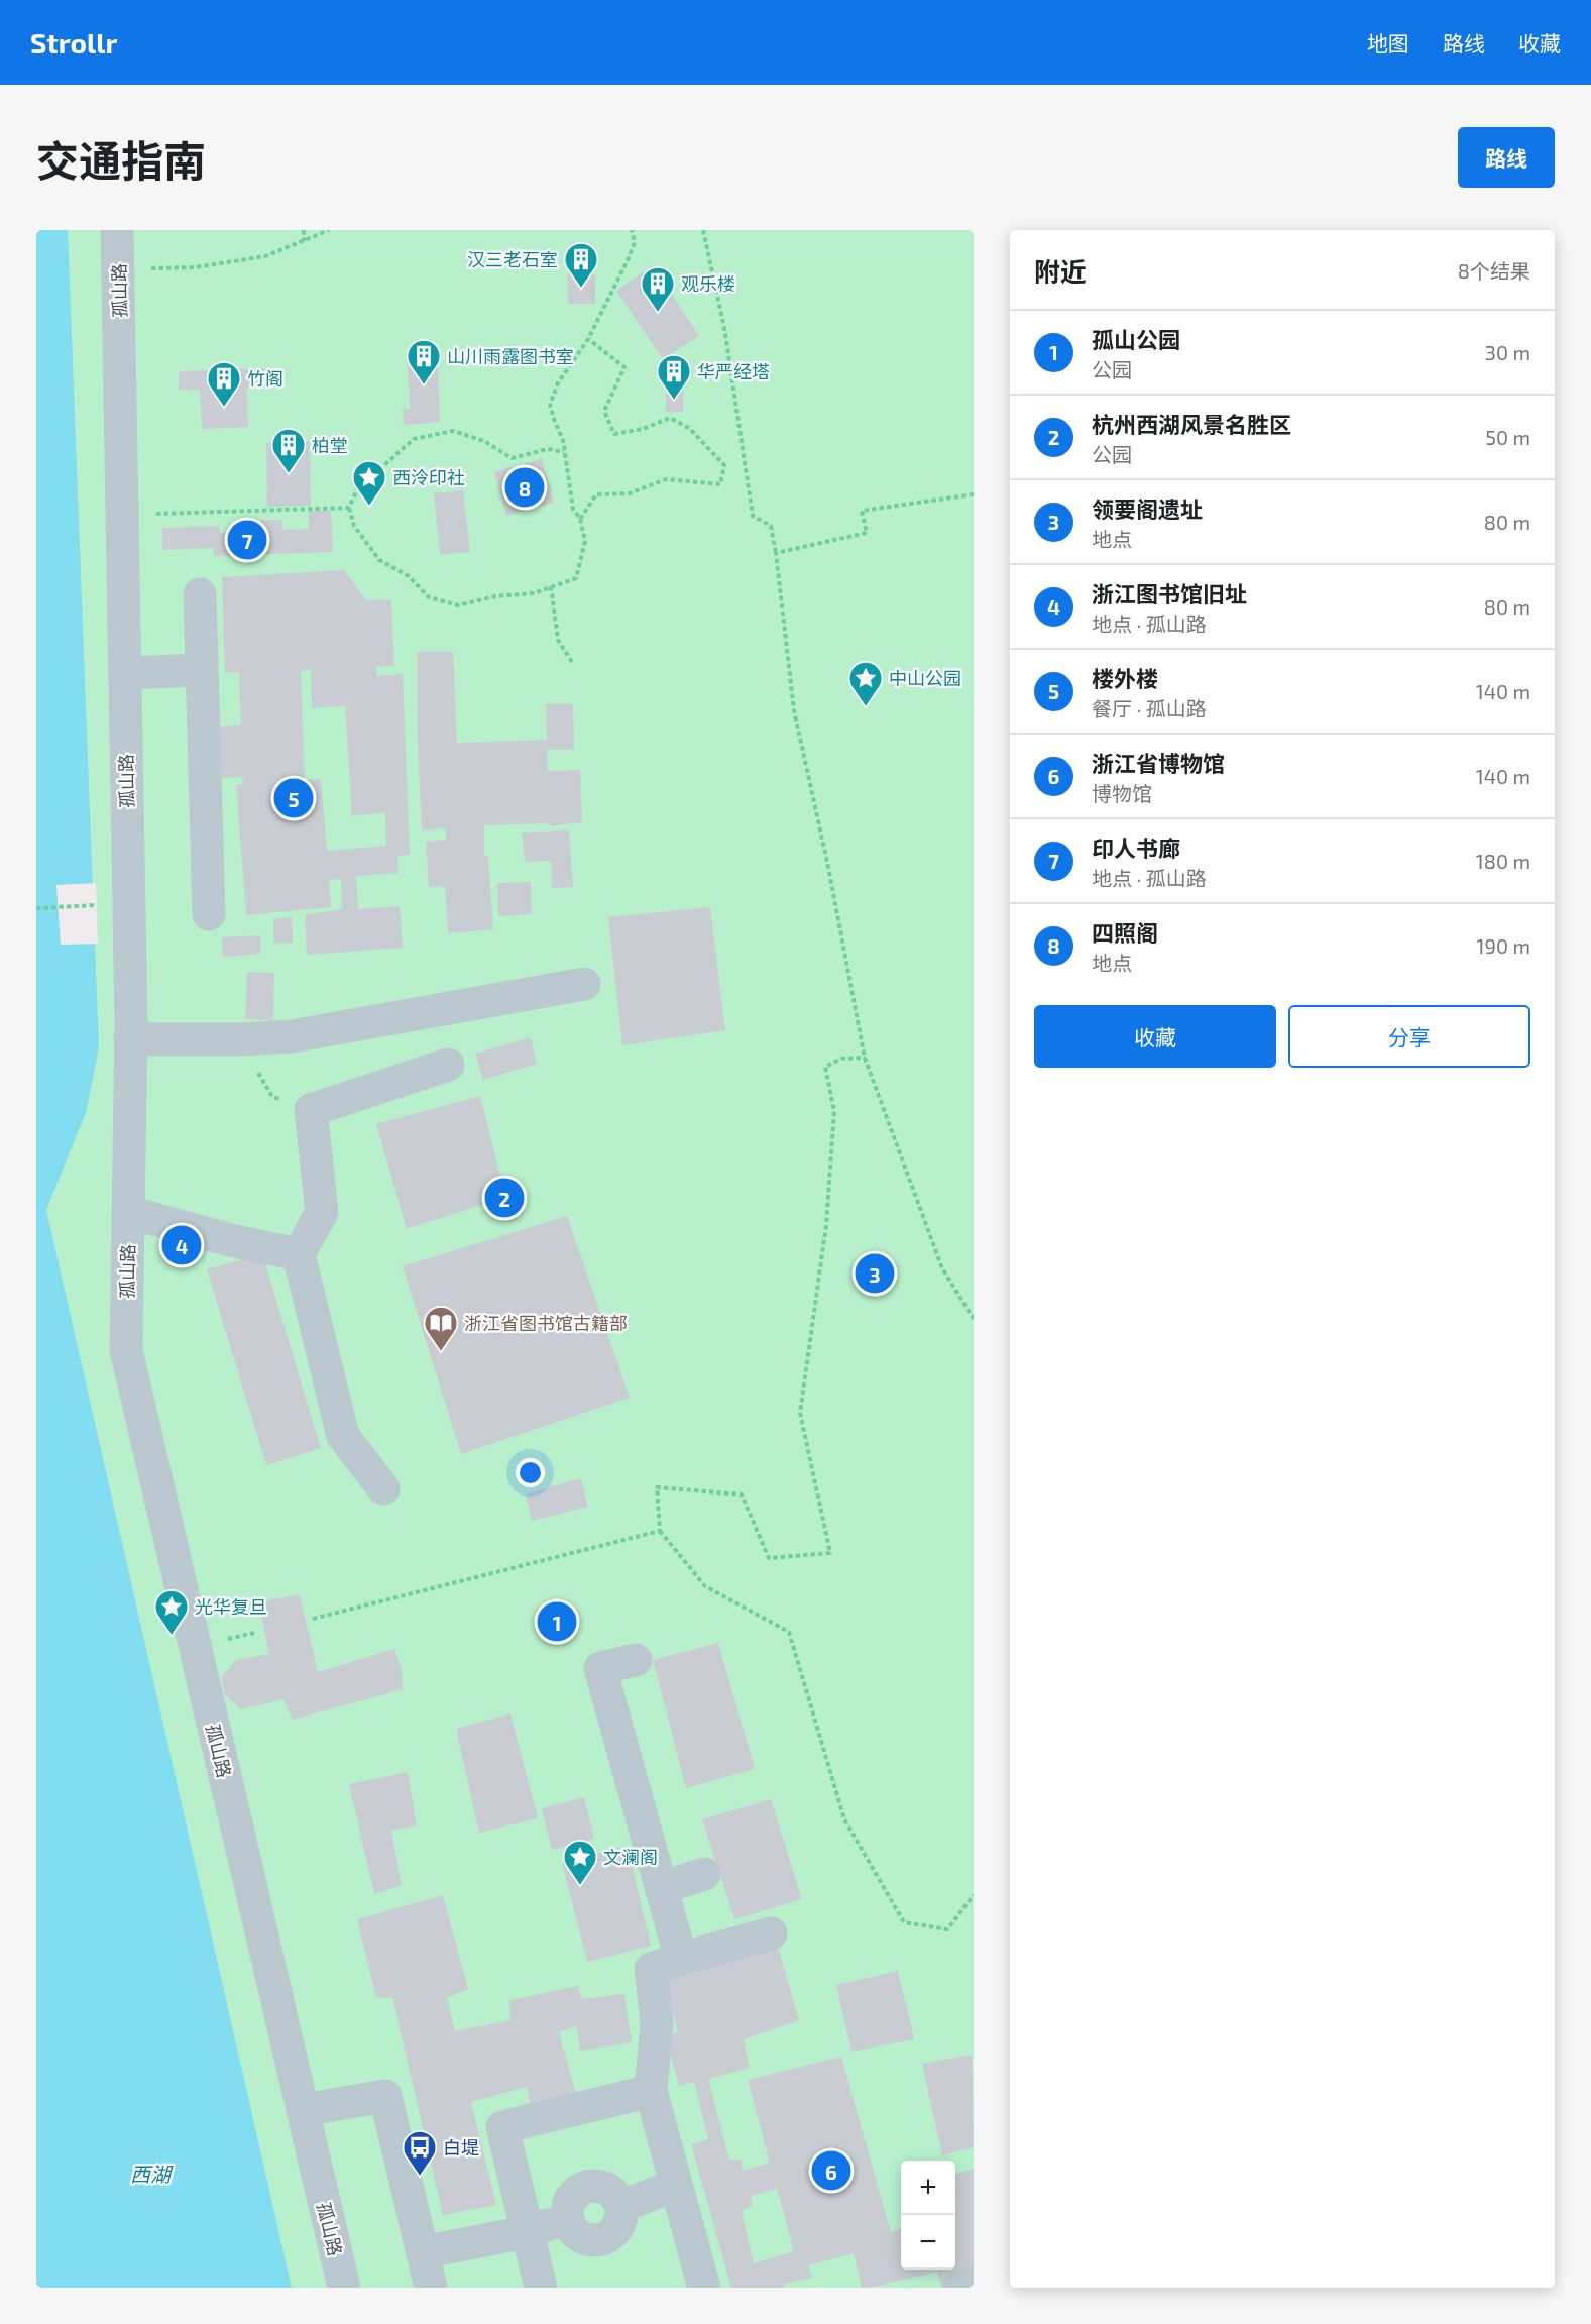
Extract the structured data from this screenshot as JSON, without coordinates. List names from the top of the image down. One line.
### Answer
{"streets":{"street":["孤山路"]},"water":["西湖"],"places":{"building":["汉三老石室","观乐楼","山川雨露图书室","华严经塔","竹阁","柏堂"],"place":["西泠印社","中山公园","光华复旦","文澜阁"],"library":["浙江省图书馆古籍部"],"bus stop":["白堤"]},"page":{"header":"Strollr","nav":["地图","路线","收藏"],"title":"交通指南","buttons":["路线",["收藏","分享"]],"heading":["附近","8个结果"],"list":[{"mark":"1","name":"孤山公园","note":"公园","value":"30 m"},{"mark":"2","name":"杭州西湖风景名胜区","note":"公园","value":"50 m"},{"mark":"3","name":"领要阁遗址","note":"地点","value":"80 m"},{"mark":"4","name":"浙江图书馆旧址","note":"地点 · 孤山路","value":"80 m"},{"mark":"5","name":"楼外楼","note":"餐厅 · 孤山路","value":"140 m"},{"mark":"6","name":"浙江省博物馆","note":"博物馆","value":"140 m"},{"mark":"7","name":"印人书廊","note":"地点 · 孤山路","value":"180 m"},{"mark":"8","name":"四照阁","note":"地点","value":"190 m"}],"pins":["8","7","5","2","4","3","1","6"],"map_buttons":["+","−"]}}
